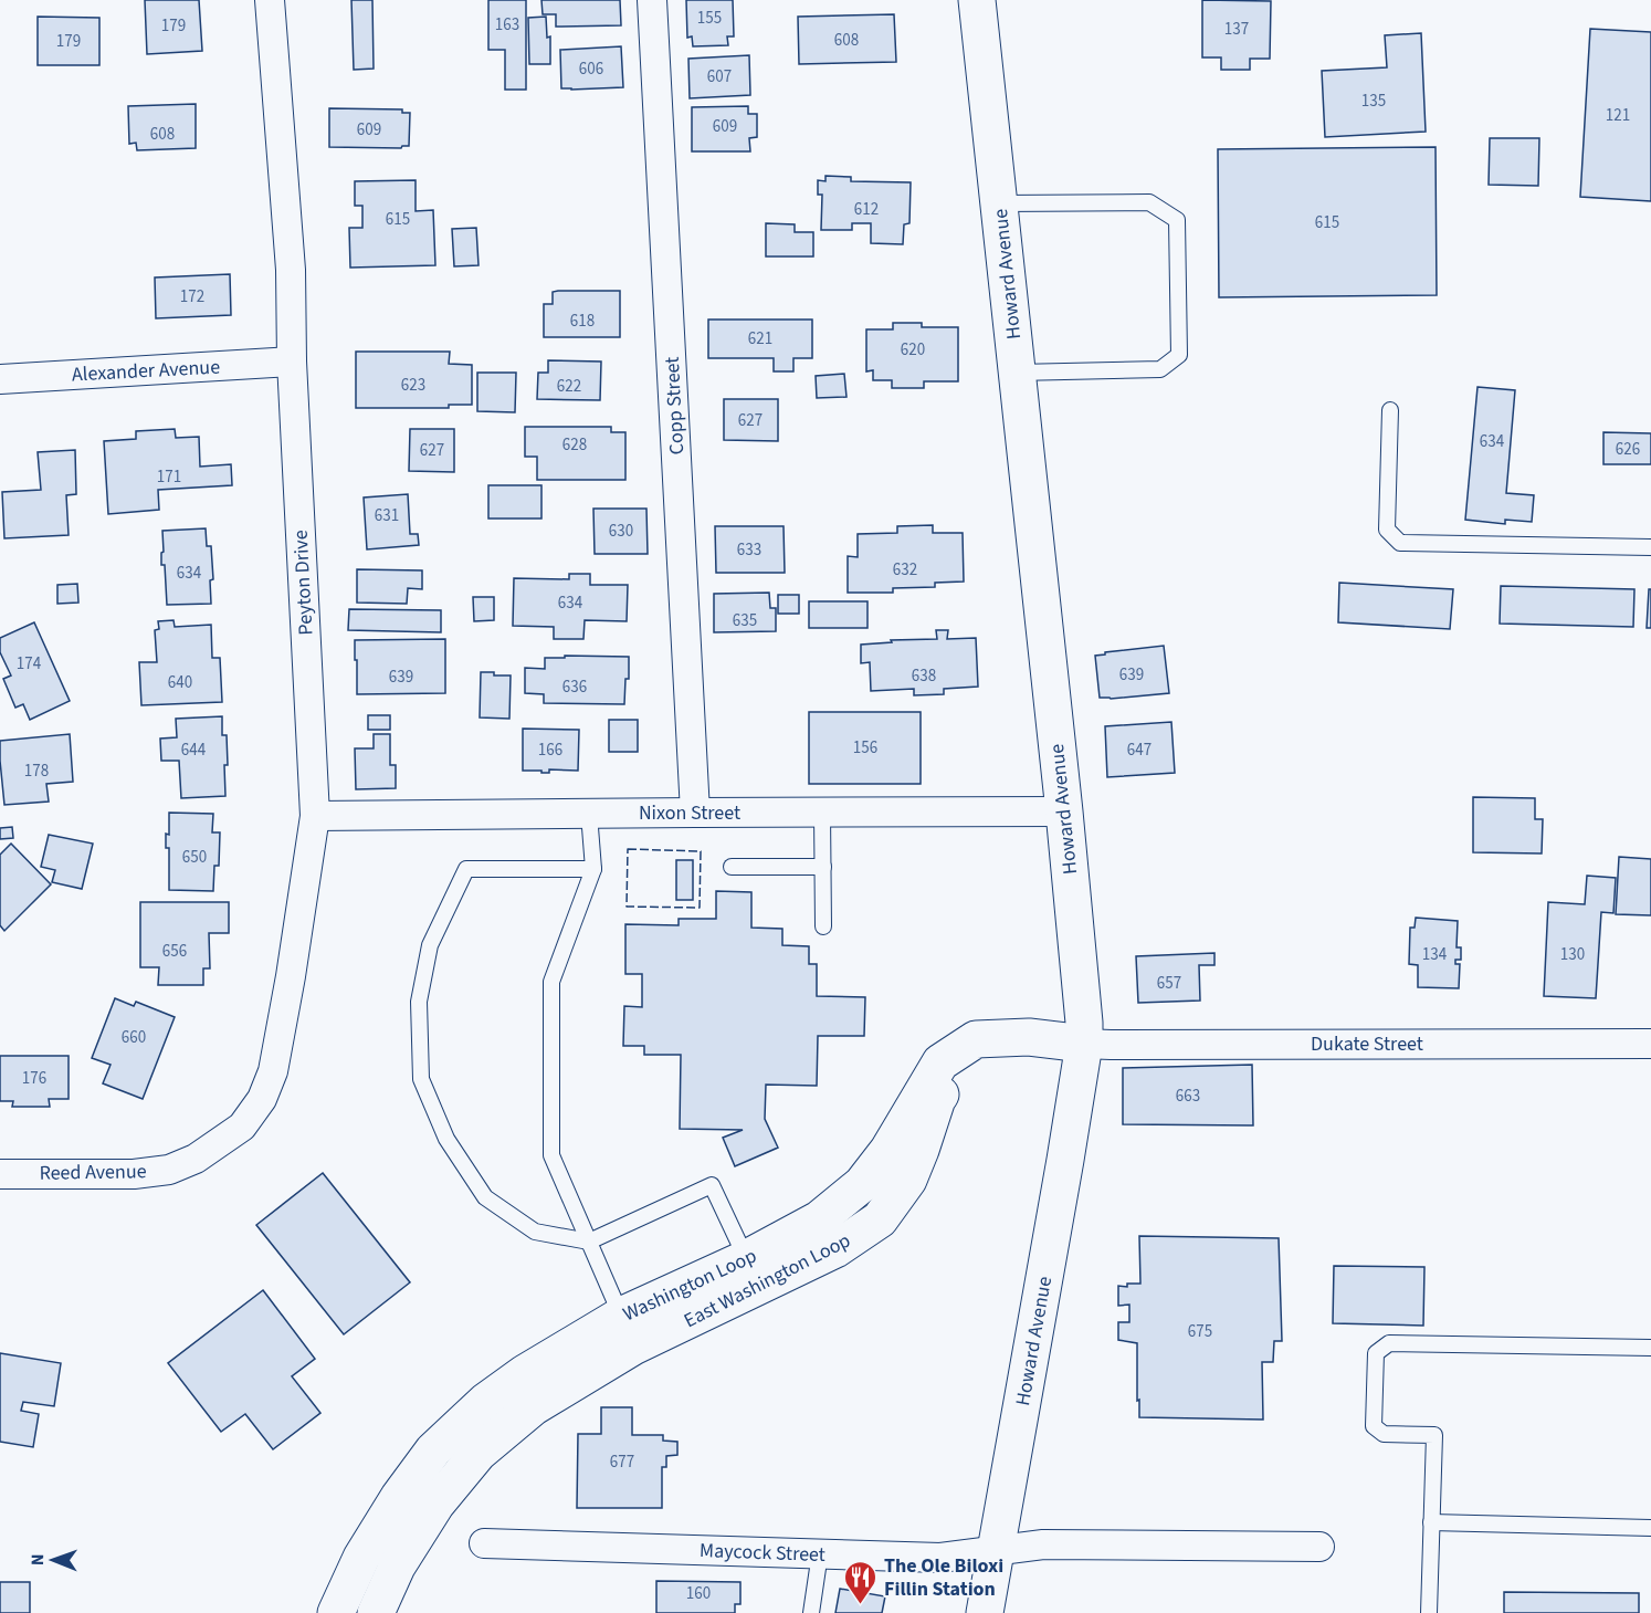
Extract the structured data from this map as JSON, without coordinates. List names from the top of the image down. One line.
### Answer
{"streets":{"main road":["Howard Avenue","East Washington Loop","Washington Loop"],"street":["Alexander Avenue","Copp Street","Peyton Drive","Nixon Street","Dukate Street","Reed Avenue","Maycock Street"]},"crossings":[["Howard Avenue","Nixon Street"],["Howard Avenue","Dukate Street"],["Howard Avenue","East Washington Loop"],["Howard Avenue","Maycock Street"],["Alexander Avenue","Peyton Drive"],["Copp Street","Nixon Street"],["Peyton Drive","Nixon Street"],["Peyton Drive","Reed Avenue"],["Dukate Street","East Washington Loop"],["East Washington Loop","Washington Loop"]],"places":{"restaurant":["The Ole Biloxi Fillin Station"]},"house_numbers":["155","163","179","137","608","179","606","607","135","121","609","609","608","612","615","615","172","618","621","620","623","622","627","634","628","626","627","171","631","630","633","632","634","634","635","174","639","638","639","640","636","156","644","166","647","178","650","656","134","130","657","660","176","663","675","677","160"],"north":"left"}
